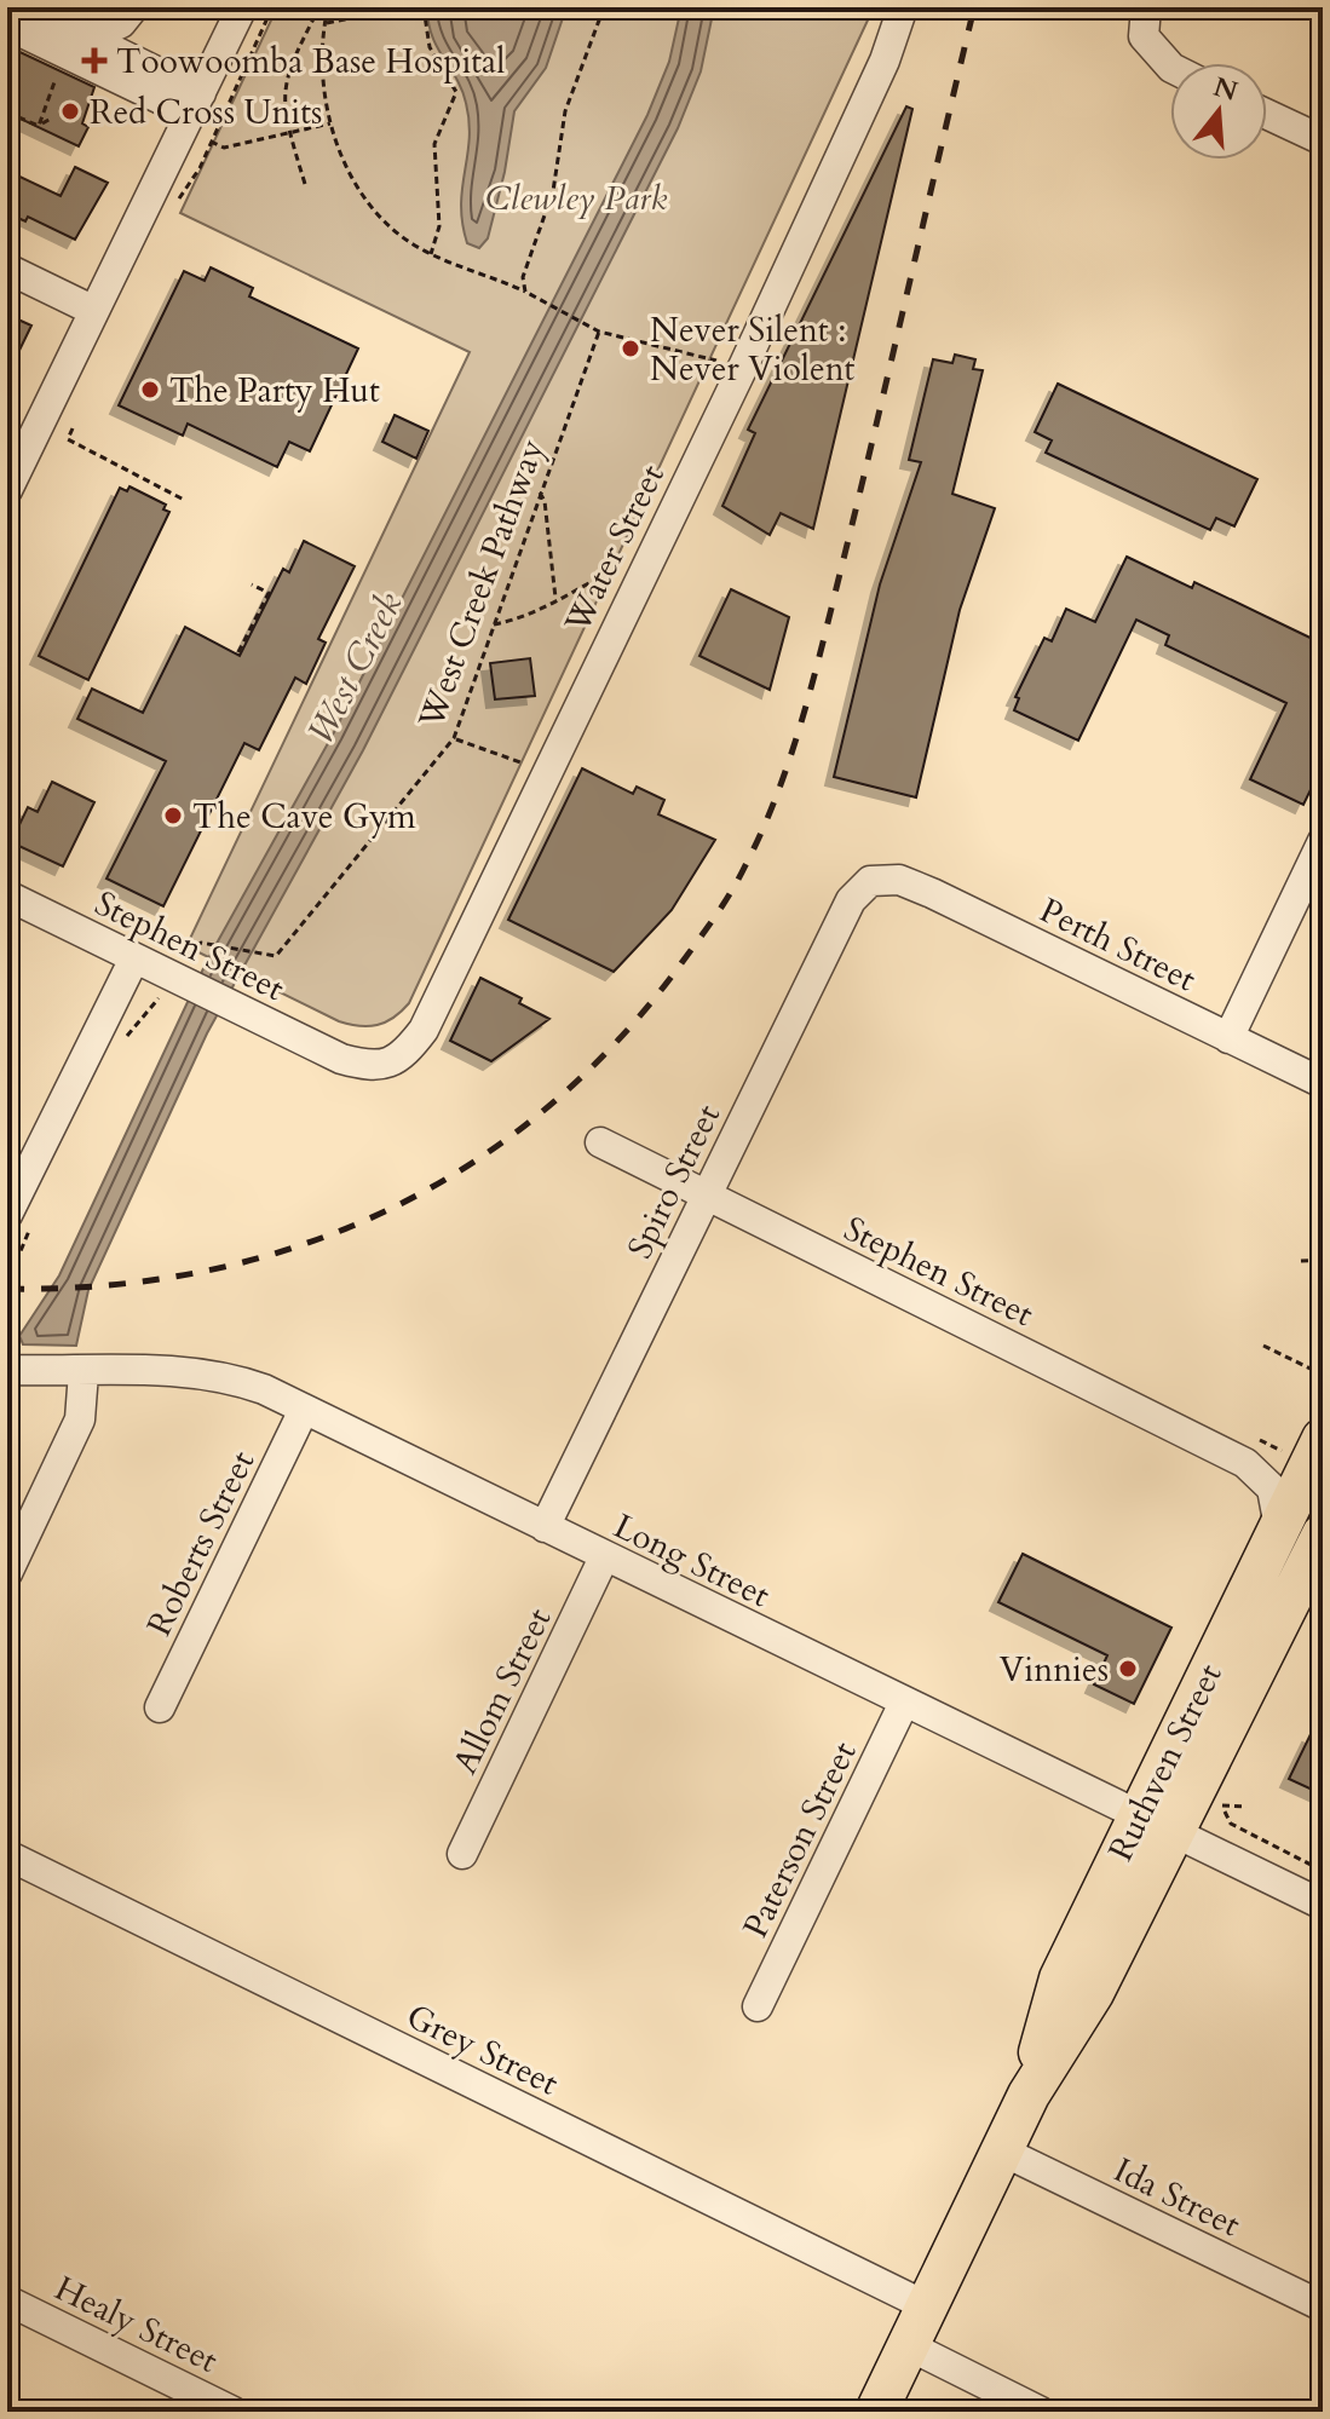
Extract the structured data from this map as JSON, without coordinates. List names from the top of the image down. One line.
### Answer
{"streets":{"highway":["Ruthven Street"],"street":["Water Street","Perth Street","Stephen Street","Spiro Street","Roberts Street","Long Street","Allom Street","Paterson Street","Grey Street","Ida Street","Healy Street"],"path":["West Creek Pathway"]},"crossings":[["Water Street","Stephen Street"],["West Creek Pathway","Stephen Street"],["Perth Street","Spiro Street"],["Stephen Street","Spiro Street"],["Stephen Street","Ruthven Street"],["Spiro Street","Long Street"],["Roberts Street","Long Street"],["Long Street","Allom Street"],["Long Street","Ruthven Street"],["Long Street","Paterson Street"],["Ruthven Street","Grey Street"],["Ruthven Street","Ida Street"]],"water":["West Creek"],"parks":["Clewley Park"],"places":{"health":["Toowoomba Base Hospital"],"other":["Red Cross Units","Never Silent : Never Violent","The Party Hut","The Cave Gym","Vinnies"]},"north":"top"}
